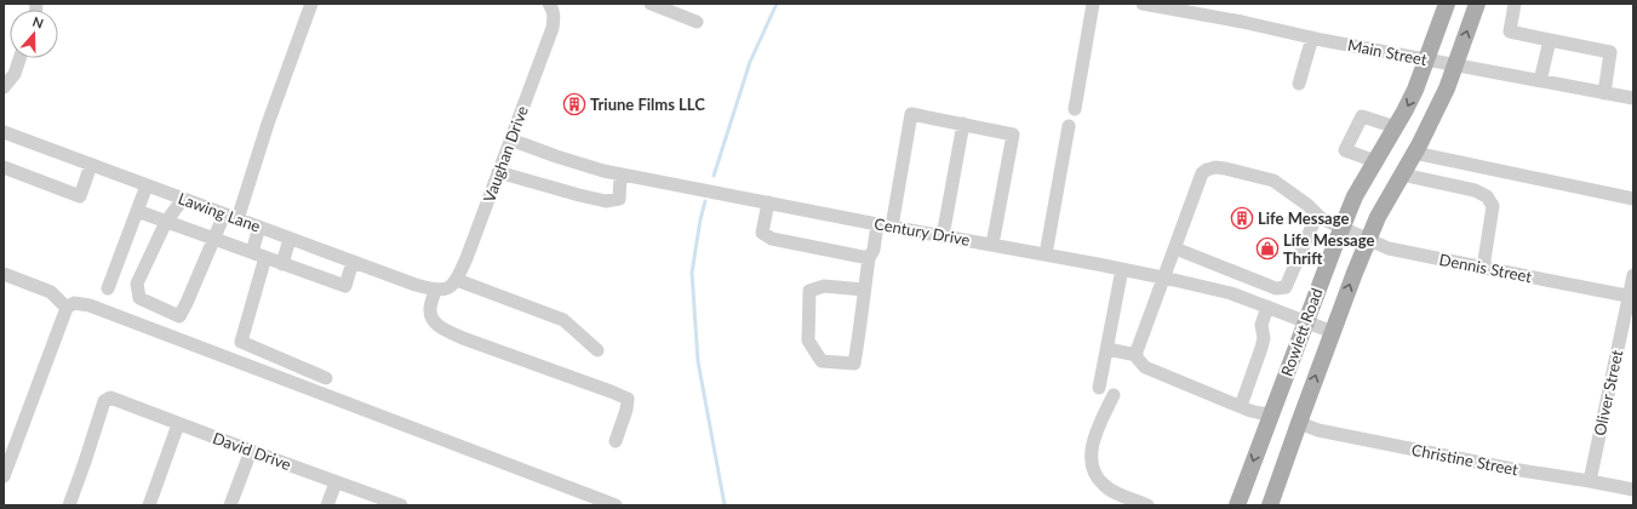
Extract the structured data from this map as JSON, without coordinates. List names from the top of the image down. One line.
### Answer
{"streets":{"main road":["Rowlett Road"],"street":["Main Street","Vaughan Drive","Lawing Lane","Century Drive","Dennis Street","Oliver Street","David Drive","Christine Street"]},"crossings":[["Main Street","Rowlett Road"],["Vaughan Drive","Century Drive"],["Century Drive","Dennis Street"],["Century Drive","Rowlett Road"],["Dennis Street","Rowlett Road"],["Dennis Street","Oliver Street"],["Rowlett Road","Christine Street"],["Oliver Street","Christine Street"]],"places":{"building":["Triune Films LLC","Life Message"],"shop":["Life Message Thrift"]},"north":"top"}
